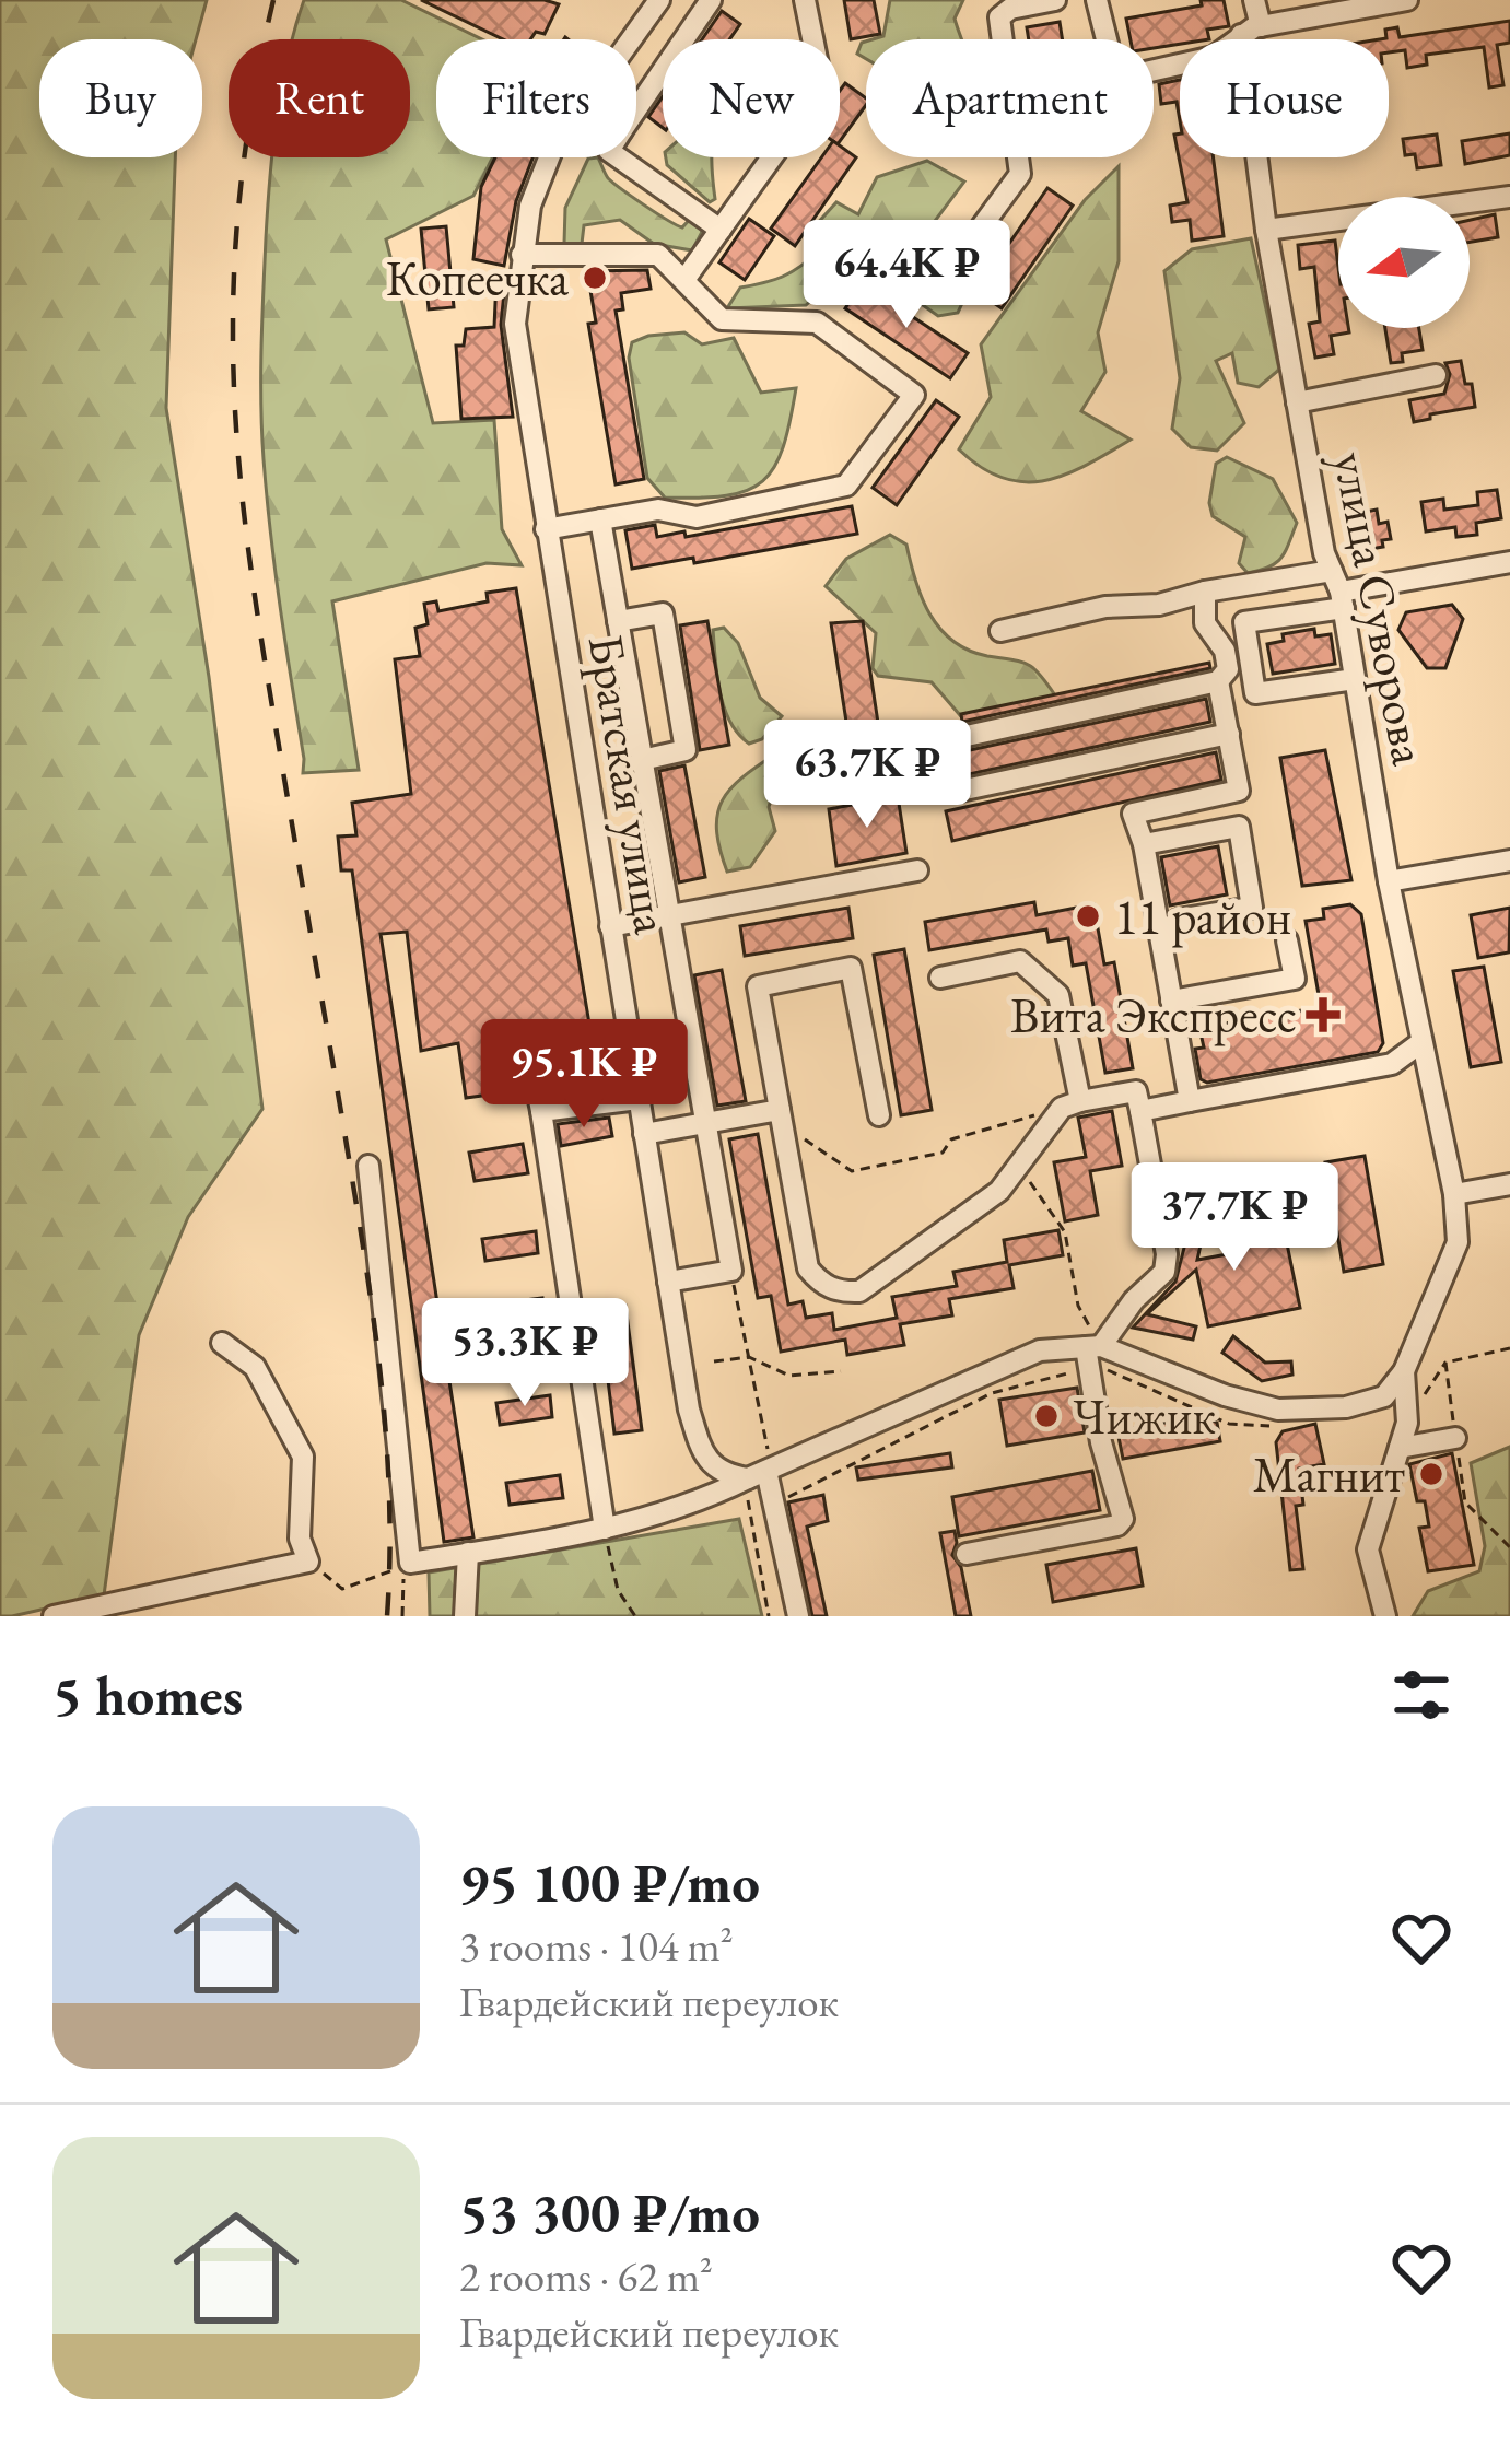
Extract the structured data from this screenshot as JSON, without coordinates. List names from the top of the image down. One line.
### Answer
{"streets":{"street":["улица Суворова","Братская улица"]},"places":{"other":["Копеечка","11 район","Чижик","Магнит"],"health":["Вита Экспресс"]},"north":"left","page":{"chip":["Buy","Rent","Filters","New","Apartment","House"],"price":["64.4K ₽","63.7K ₽","95.1K ₽","37.7K ₽","53.3K ₽"],"heading":"5 homes","list":[{"name":"95 100 ₽/mo","note":"3 rooms · 104 m² · Гвардейский переулок"},{"name":"53 300 ₽/mo","note":"2 rooms · 62 m² · Гвардейский переулок"}]}}
